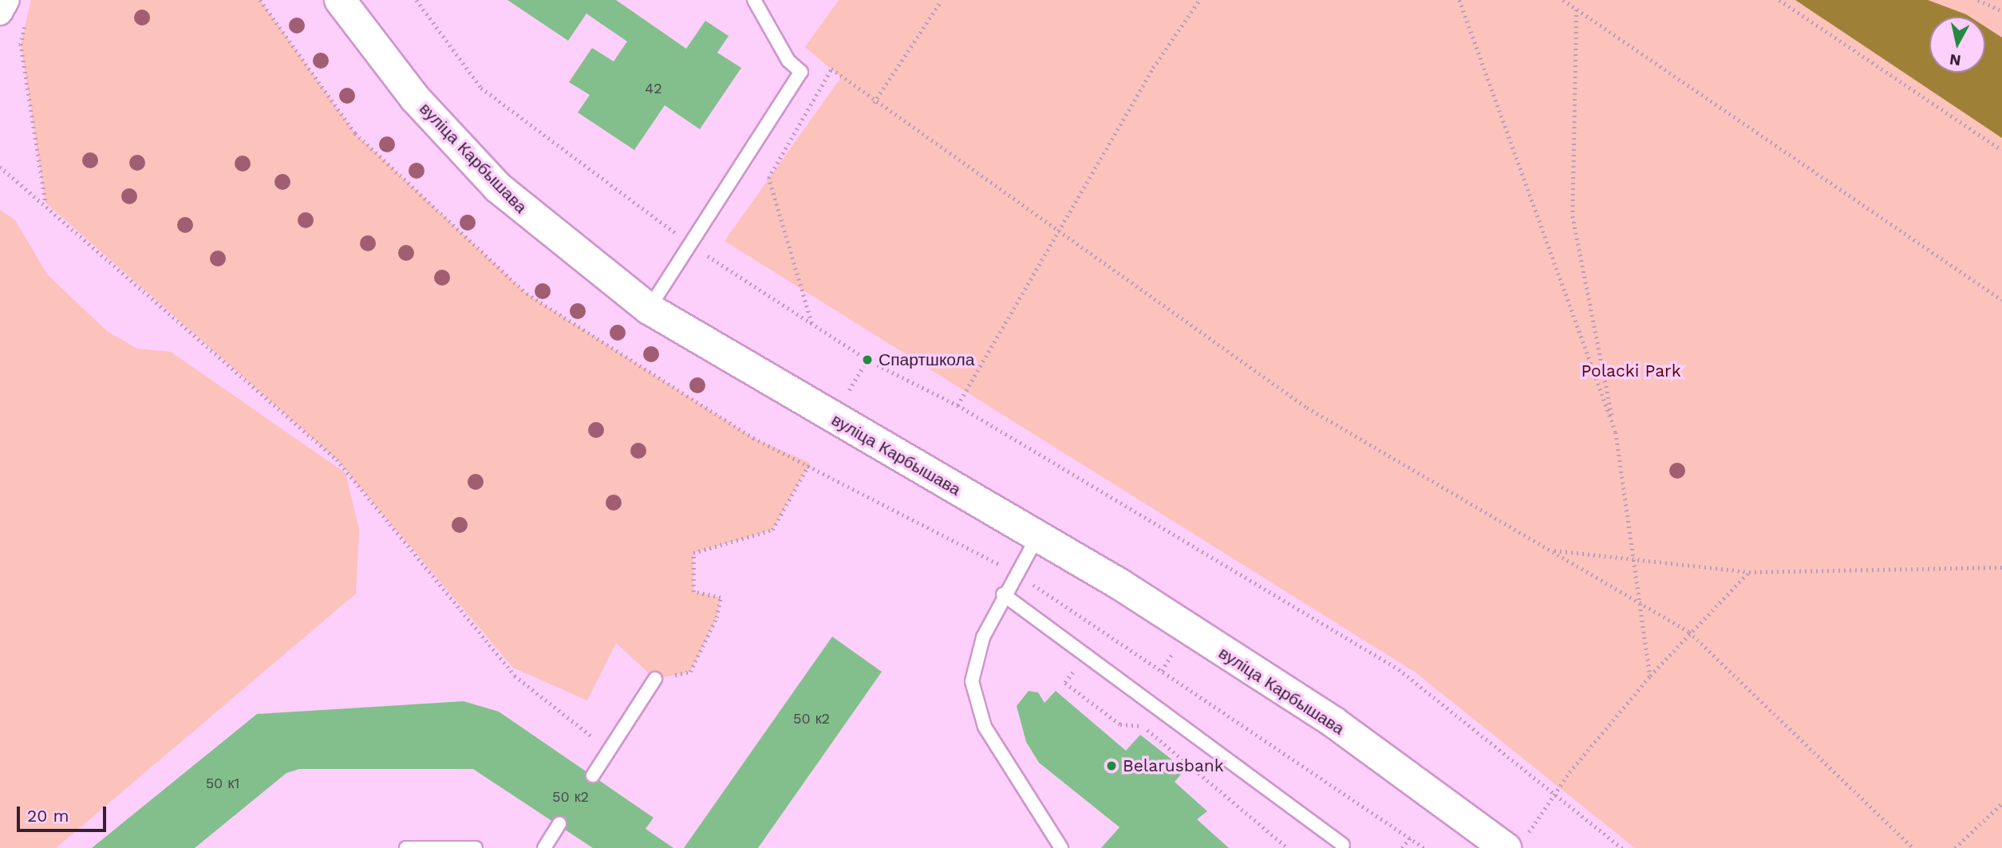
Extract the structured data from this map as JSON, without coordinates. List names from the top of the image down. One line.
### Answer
{"streets":{"main road":["вуліца Карбышава"]},"parks":["Polacki Park"],"places":["Спартшкола","Belarusbank"],"house_numbers":["42","50 к2","50 к1","50 к2"],"scale_bar":"20 m","north":"bottom"}
